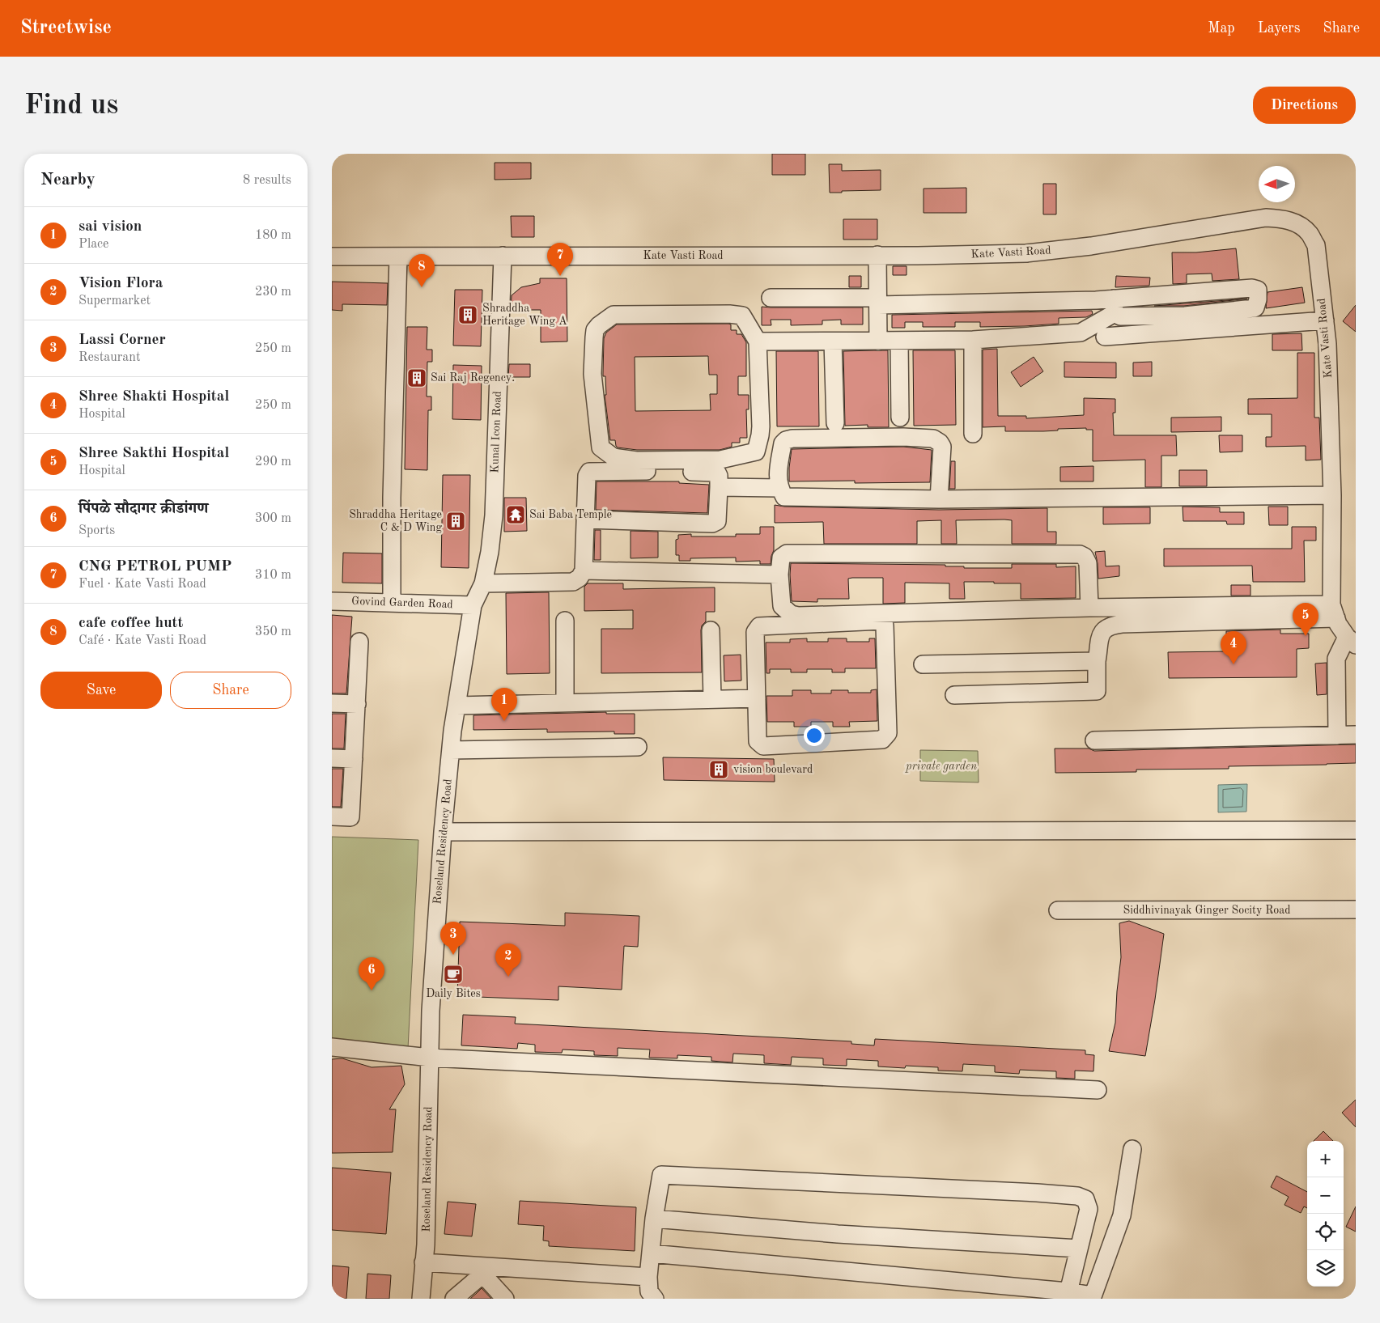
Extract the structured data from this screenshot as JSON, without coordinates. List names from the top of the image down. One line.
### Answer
{"streets":{"street":["Kate Vasti Road","Kunal Icon Road","Govind Garden Road","Roseland Residency Road","Siddhivinayak Ginger Socity Road"]},"crossings":[["Kate Vasti Road","Kunal Icon Road"],["Kunal Icon Road","Govind Garden Road"],["Kunal Icon Road","Roseland Residency Road"],["Govind Garden Road","Roseland Residency Road"]],"parks":["private garden"],"places":{"building":["Shraddha Heritage Wing A","Sai Raj Regency.","Shraddha Heritage C & D Wing","vision boulevard"],"temple":["Sai Baba Temple"],"cafe":["Daily Bites"]},"north":"left","page":{"header":"Streetwise","nav":["Map","Layers","Share"],"buttons":["Directions",["Save","Share"]],"title":"Find us","heading":["Nearby","8 results"],"list":[{"mark":"1","name":"sai vision","note":"Place","value":"180 m"},{"mark":"2","name":"Vision Flora","note":"Supermarket","value":"230 m"},{"mark":"3","name":"Lassi Corner","note":"Restaurant","value":"250 m"},{"mark":"4","name":"Shree Shakti Hospital","note":"Hospital","value":"250 m"},{"mark":"5","name":"Shree Sakthi Hospital","note":"Hospital","value":"290 m"},{"mark":"6","name":"पिंपळे सौदागर क्रीडांगण","note":"Sports","value":"300 m"},{"mark":"7","name":"CNG PETROL PUMP","note":"Fuel · Kate Vasti Road","value":"310 m"},{"mark":"8","name":"cafe coffee hutt","note":"Café · Kate Vasti Road","value":"350 m"}],"pins":["7","8","5","4","1","3","2","6"],"map_buttons":["+","−"]}}
